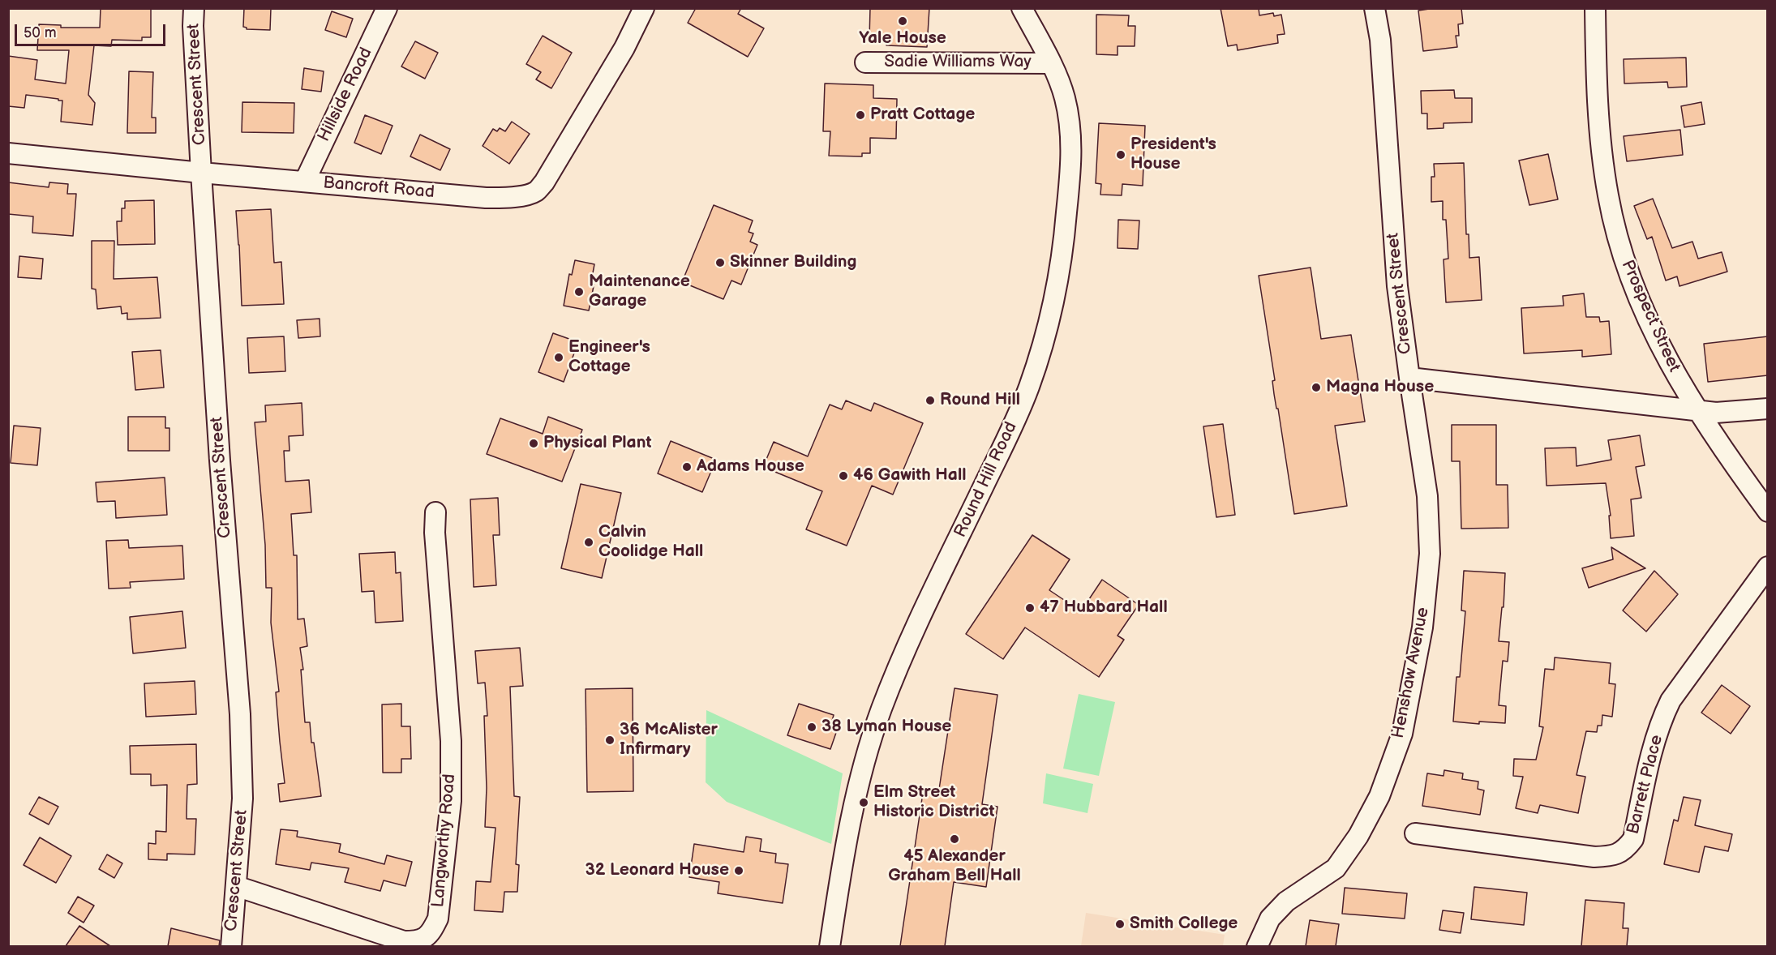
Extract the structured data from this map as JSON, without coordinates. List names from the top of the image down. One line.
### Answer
{"streets":{"street":["Sadie Williams Way","Crescent Street","Hillside Road","Bancroft Road","Prospect Street","Round Hill Road","Henshaw Avenue","Barrett Place","Langworthy Road"]},"crossings":[["Sadie Williams Way","Round Hill Road"],["Crescent Street","Bancroft Road"],["Crescent Street","Prospect Street"],["Crescent Street","Henshaw Avenue"],["Crescent Street","Langworthy Road"],["Hillside Road","Bancroft Road"]],"places":["Yale House","Pratt Cottage","President's House","Skinner Building","Maintenance Garage","Engineer's Cottage","Magna House","Round Hill","Physical Plant","Adams House","46 Gawith Hall","Calvin Coolidge Hall","47 Hubbard Hall","38 Lyman House","36 McAlister Infirmary","Elm Street Historic District","45 Alexander Graham Bell Hall","32 Leonard House","Smith College"],"scale_bar":"50 m"}
